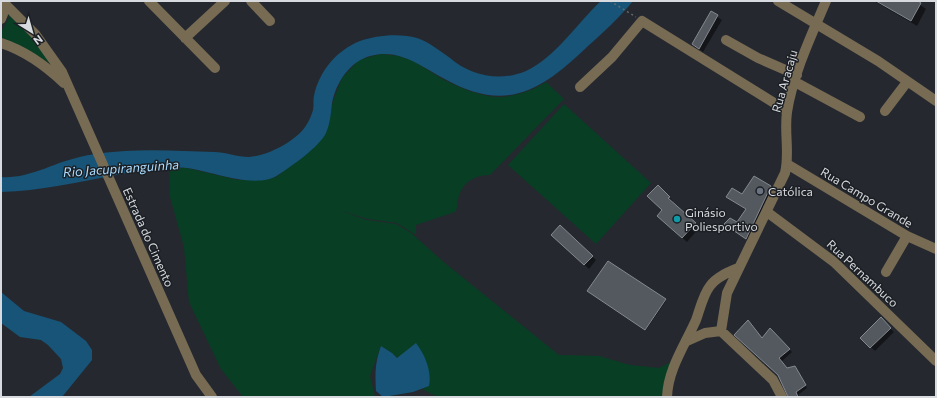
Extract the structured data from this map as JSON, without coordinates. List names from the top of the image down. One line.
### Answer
{"streets":{"street":["Rua Aracaju","Rua Campo Grande","Estrada do Cimento","Rua Pernambuco"]},"crossings":[["Rua Aracaju","Rua Campo Grande"],["Rua Aracaju","Rua Pernambuco"]],"water":["Rio Jacupiranguinha"],"places":["Católica","Ginásio Poliesportivo"],"north":"bottom right"}
